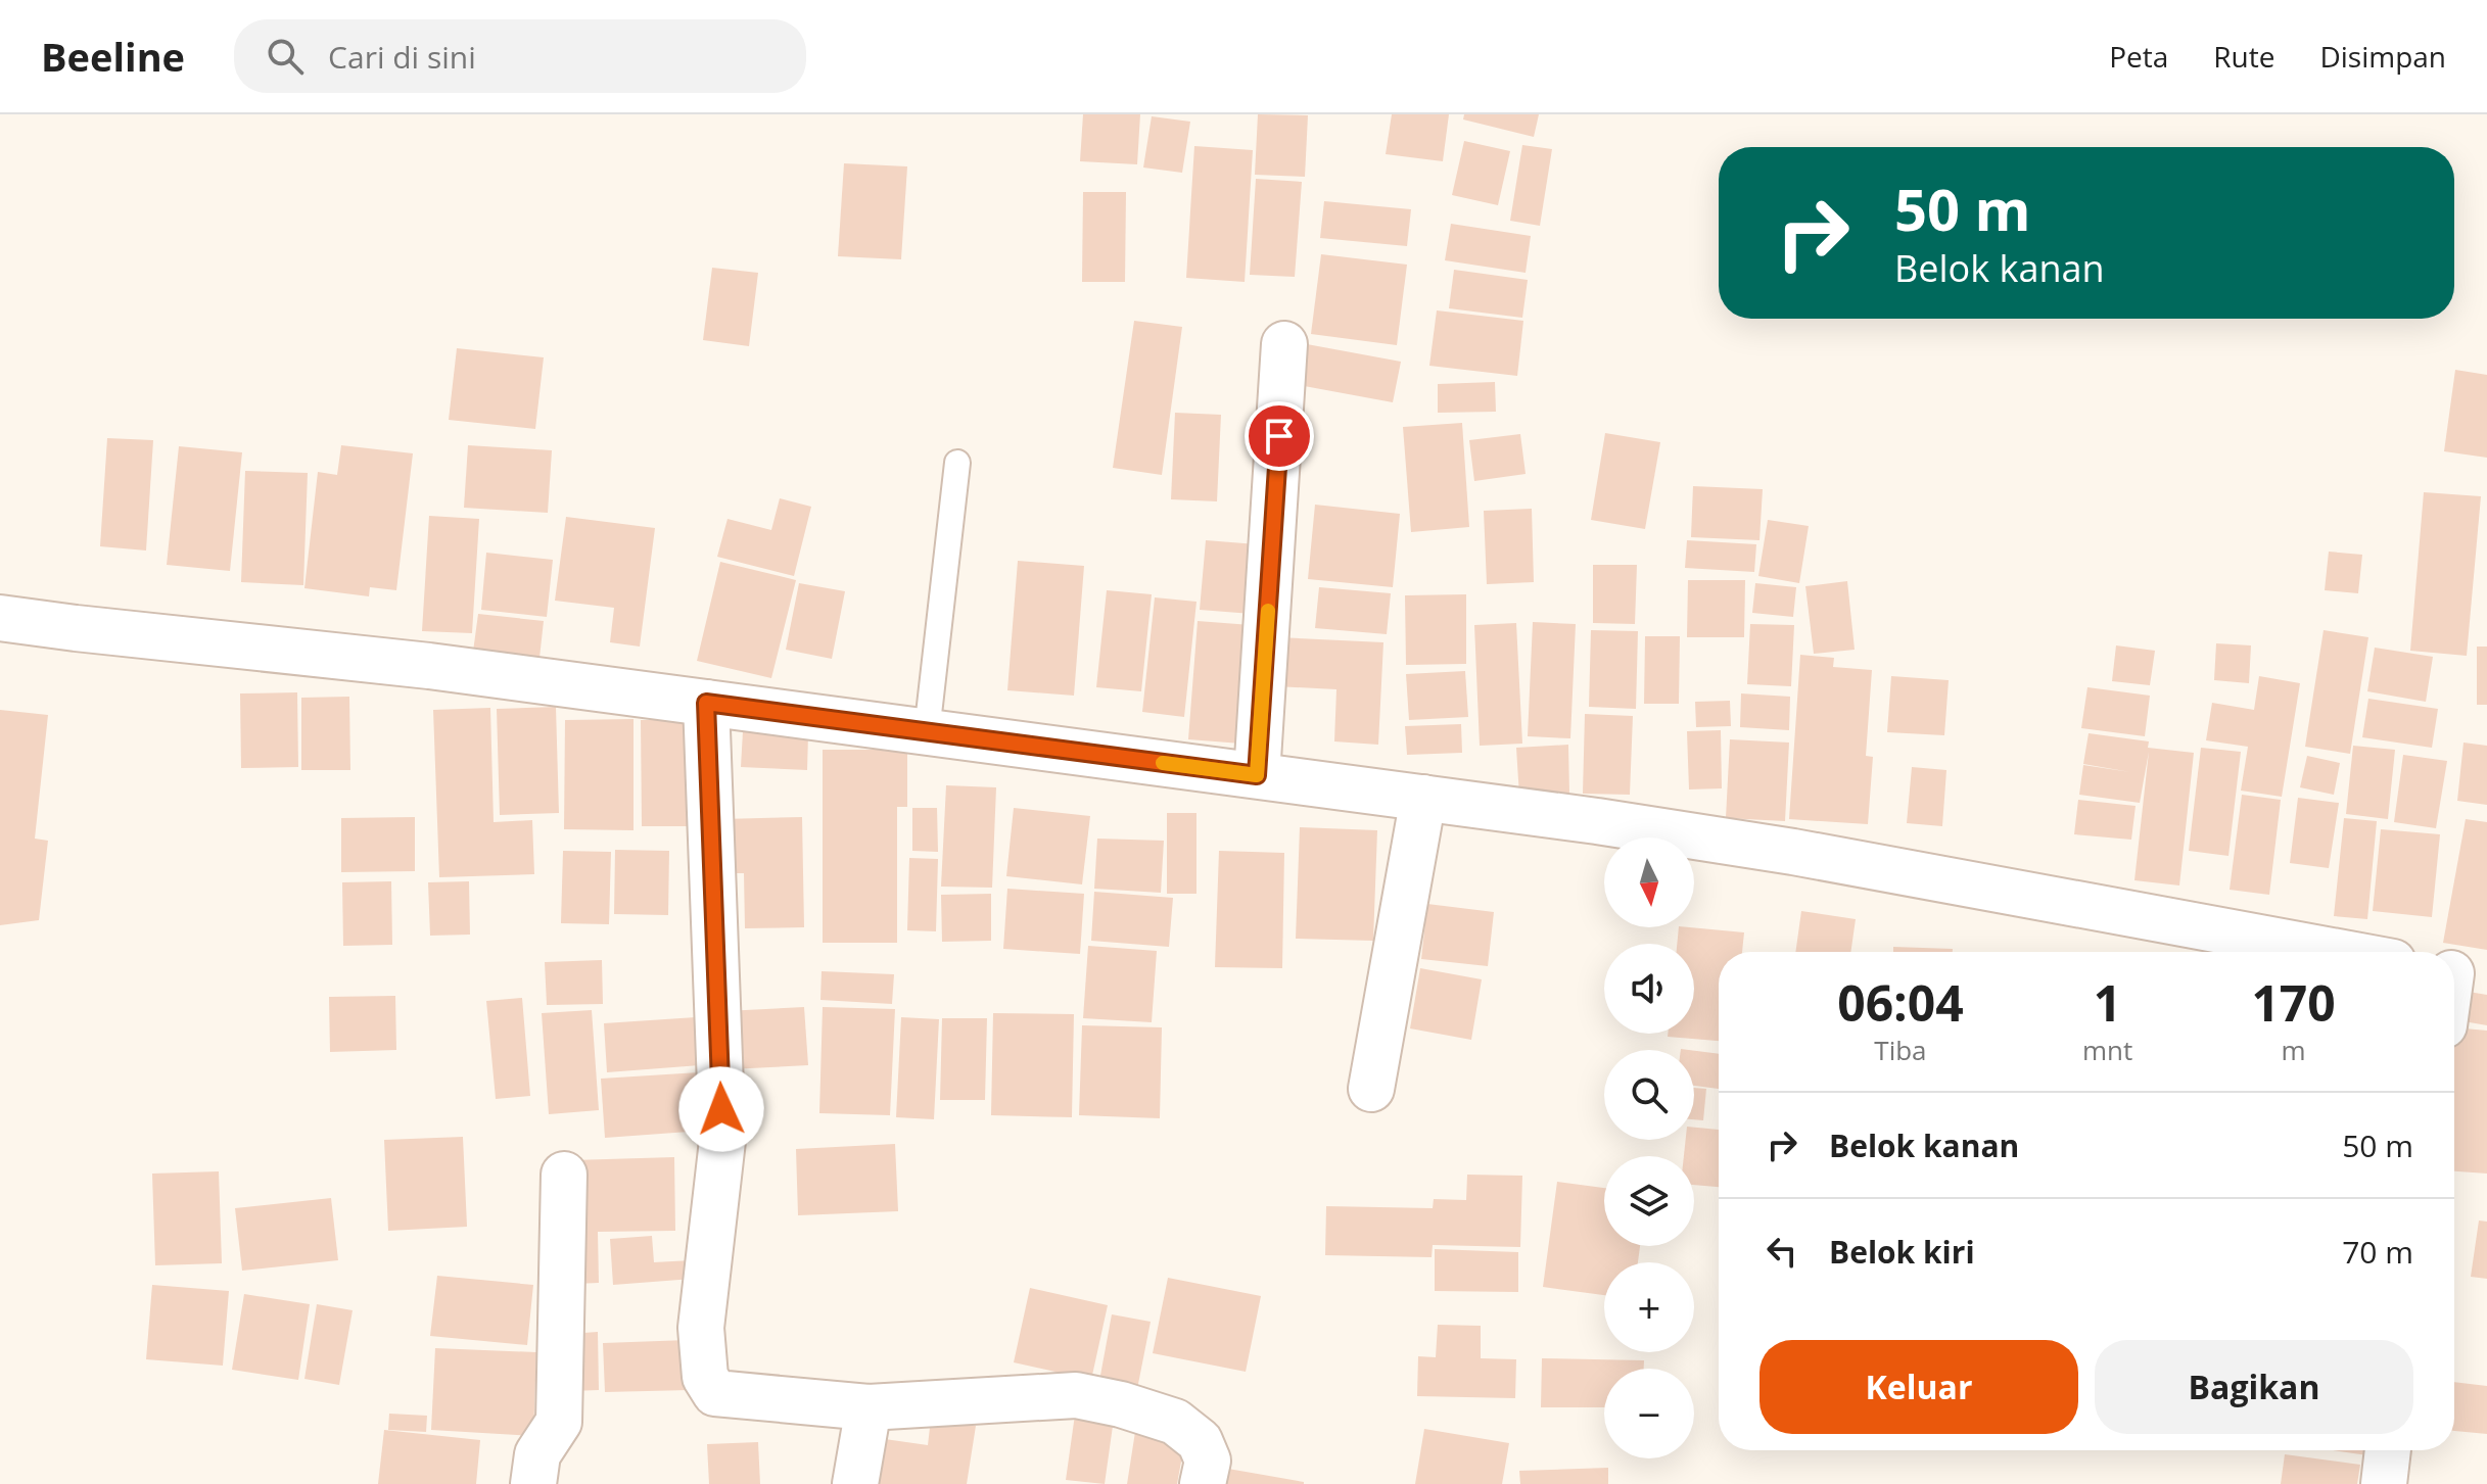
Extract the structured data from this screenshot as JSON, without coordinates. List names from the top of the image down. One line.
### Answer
{"north":"bottom","page":{"header":"Beeline","search":"Cari di sini","nav":["Peta","Rute","Disimpan"],"turn":["50 m","Belok kanan"],"map_buttons":["+","−"],"eta":["06:04","Tiba","1","mnt","170","m"],"list":[{"name":"Belok kanan","value":"50 m"},{"name":"Belok kiri","value":"70 m"}],"buttons":["Keluar","Bagikan"]}}
